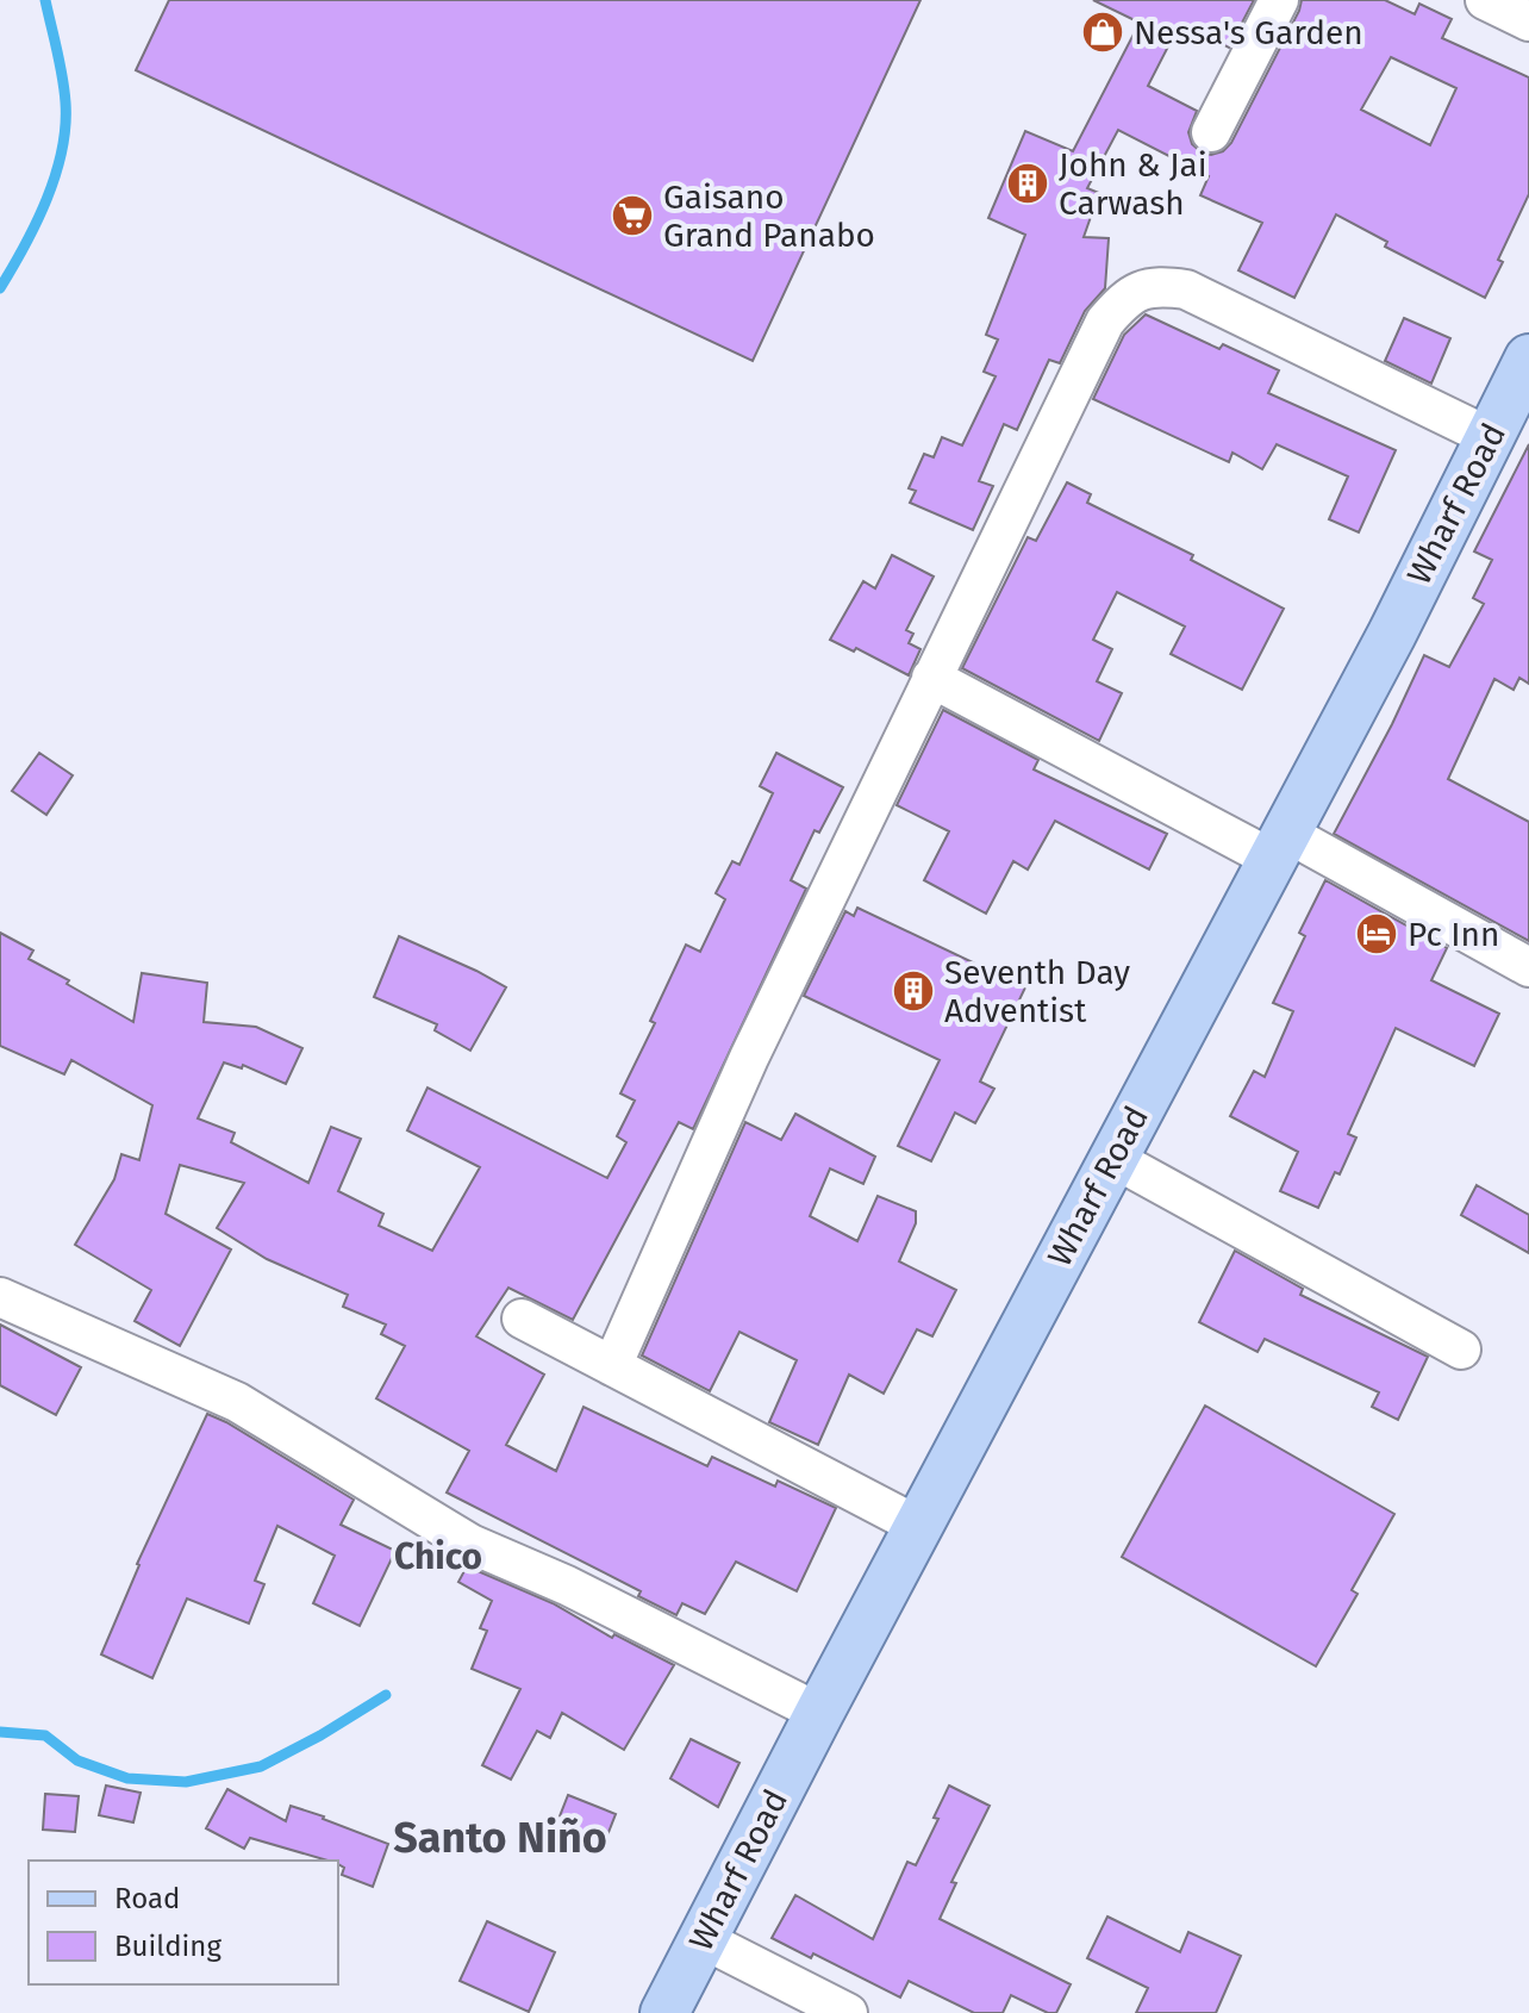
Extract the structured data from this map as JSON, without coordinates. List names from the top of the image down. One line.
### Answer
{"streets":{"main road":["Wharf Road"]},"districts":["Chico","Santo Niño"],"places":{"shop":["Nessa's Garden"],"building":["John & Jai Carwash","Seventh Day Adventist"],"supermarket":["Gaisano Grand Panabo"],"hotel":["Pc Inn"]},"legend":["Road","Building"]}
